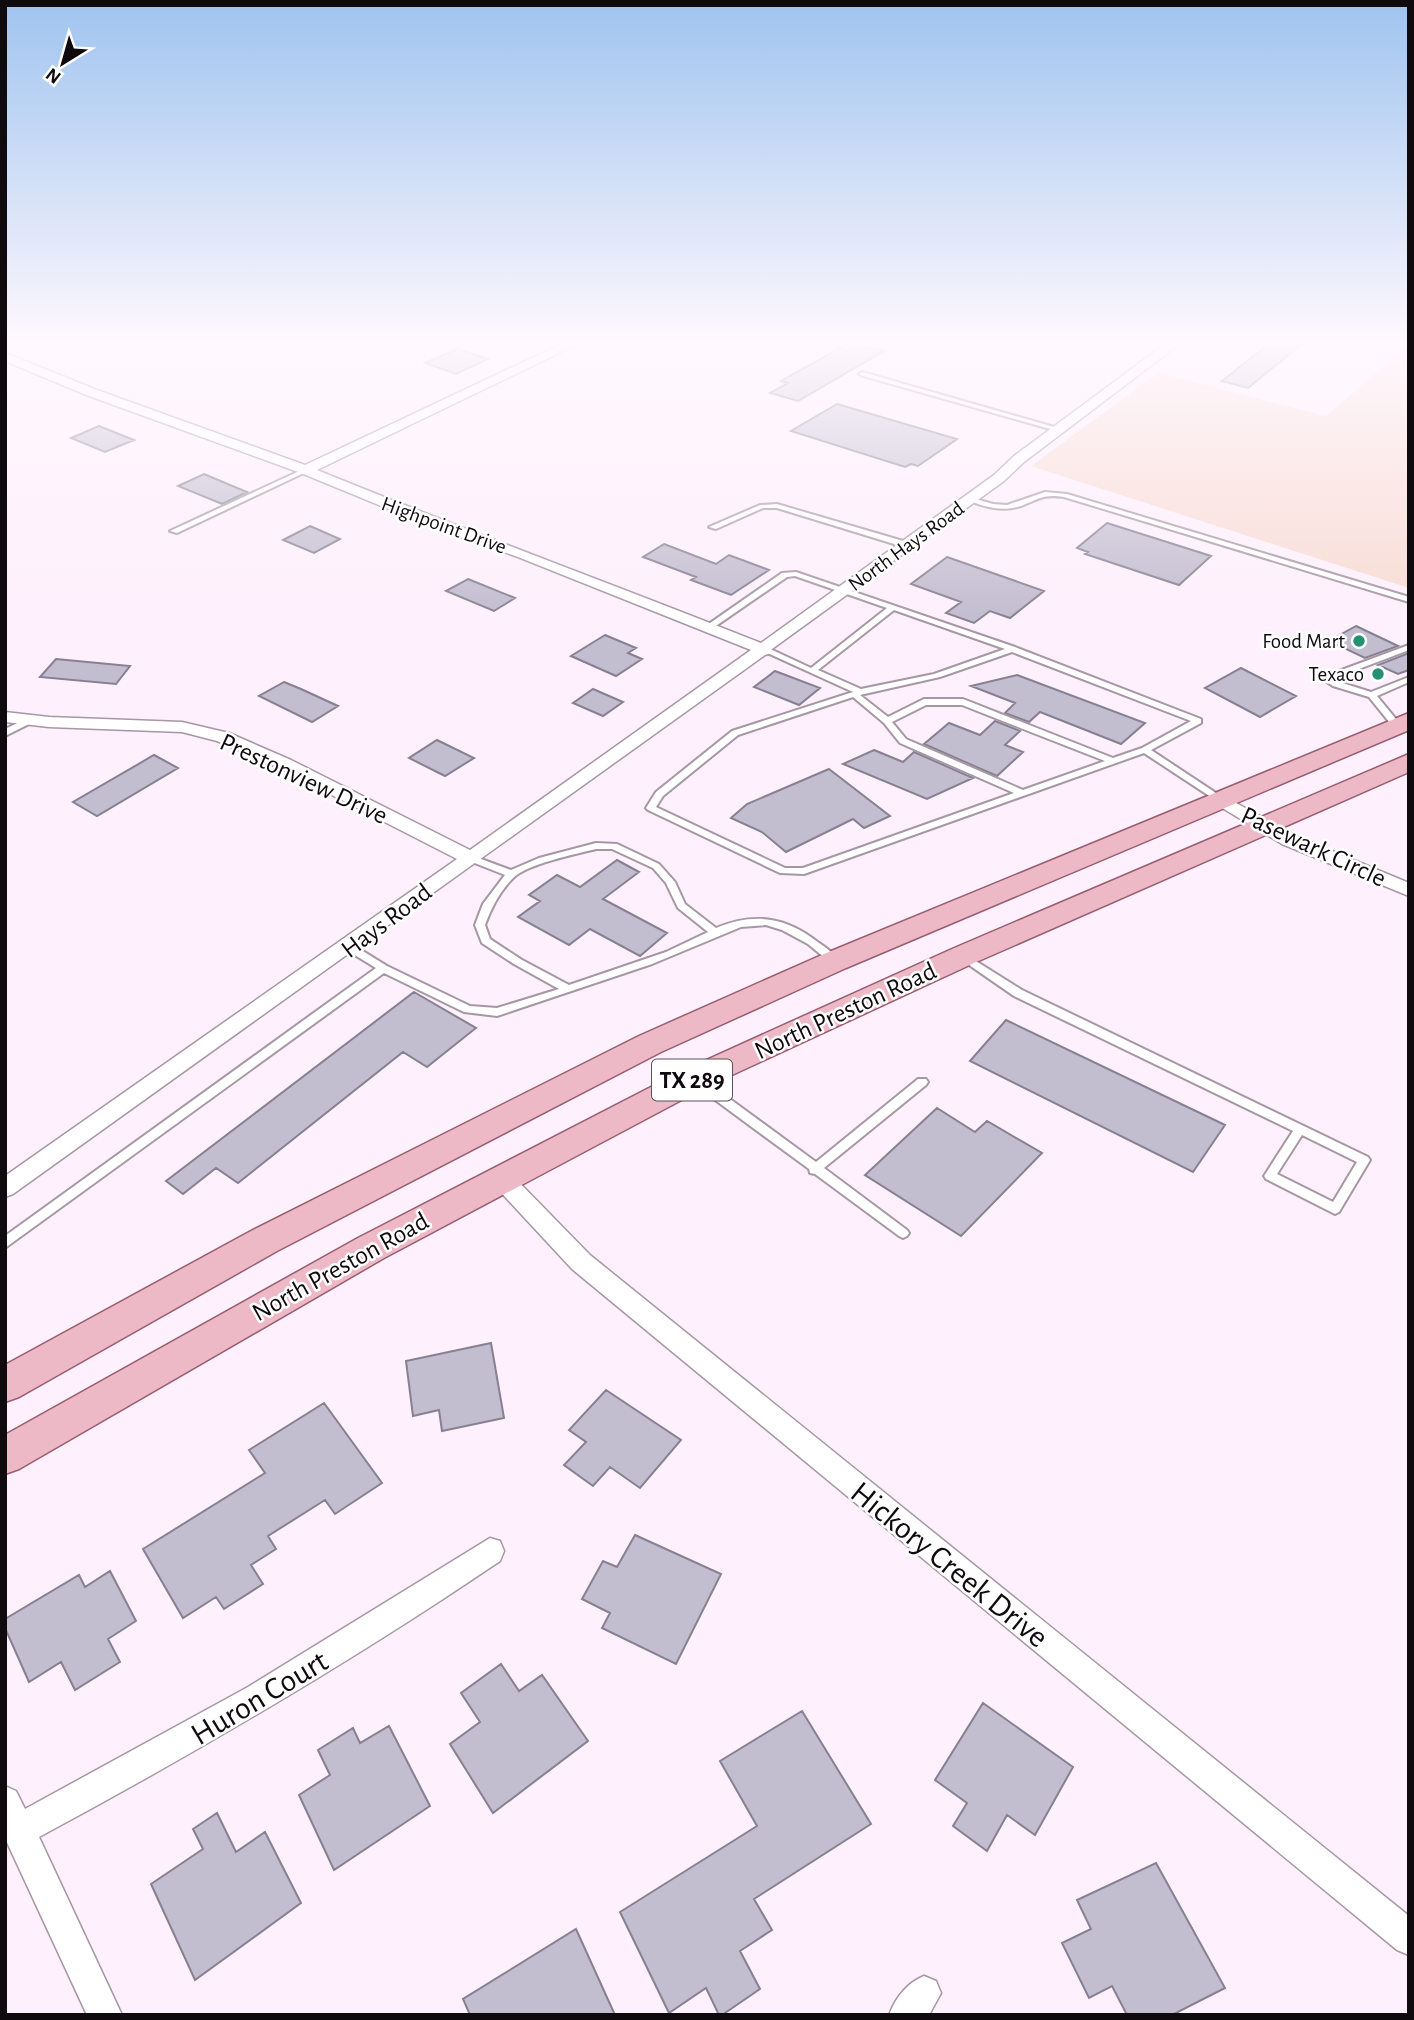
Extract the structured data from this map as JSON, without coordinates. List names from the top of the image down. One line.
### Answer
{"streets":{"main road":["North Preston Road","TX 289"],"street":["Highpoint Drive","North Hays Road","Prestonview Drive","Pasewark Circle","Hays Road","Hickory Creek Drive","Huron Court"]},"crossings":[["Highpoint Drive","North Hays Road"],["Highpoint Drive","Hays Road"],["North Hays Road","Hays Road"],["Prestonview Drive","Hays Road"],["Pasewark Circle","North Preston Road"],["North Preston Road","Hickory Creek Drive"]],"places":["Food Mart","Texaco"],"north":"bottom left"}
